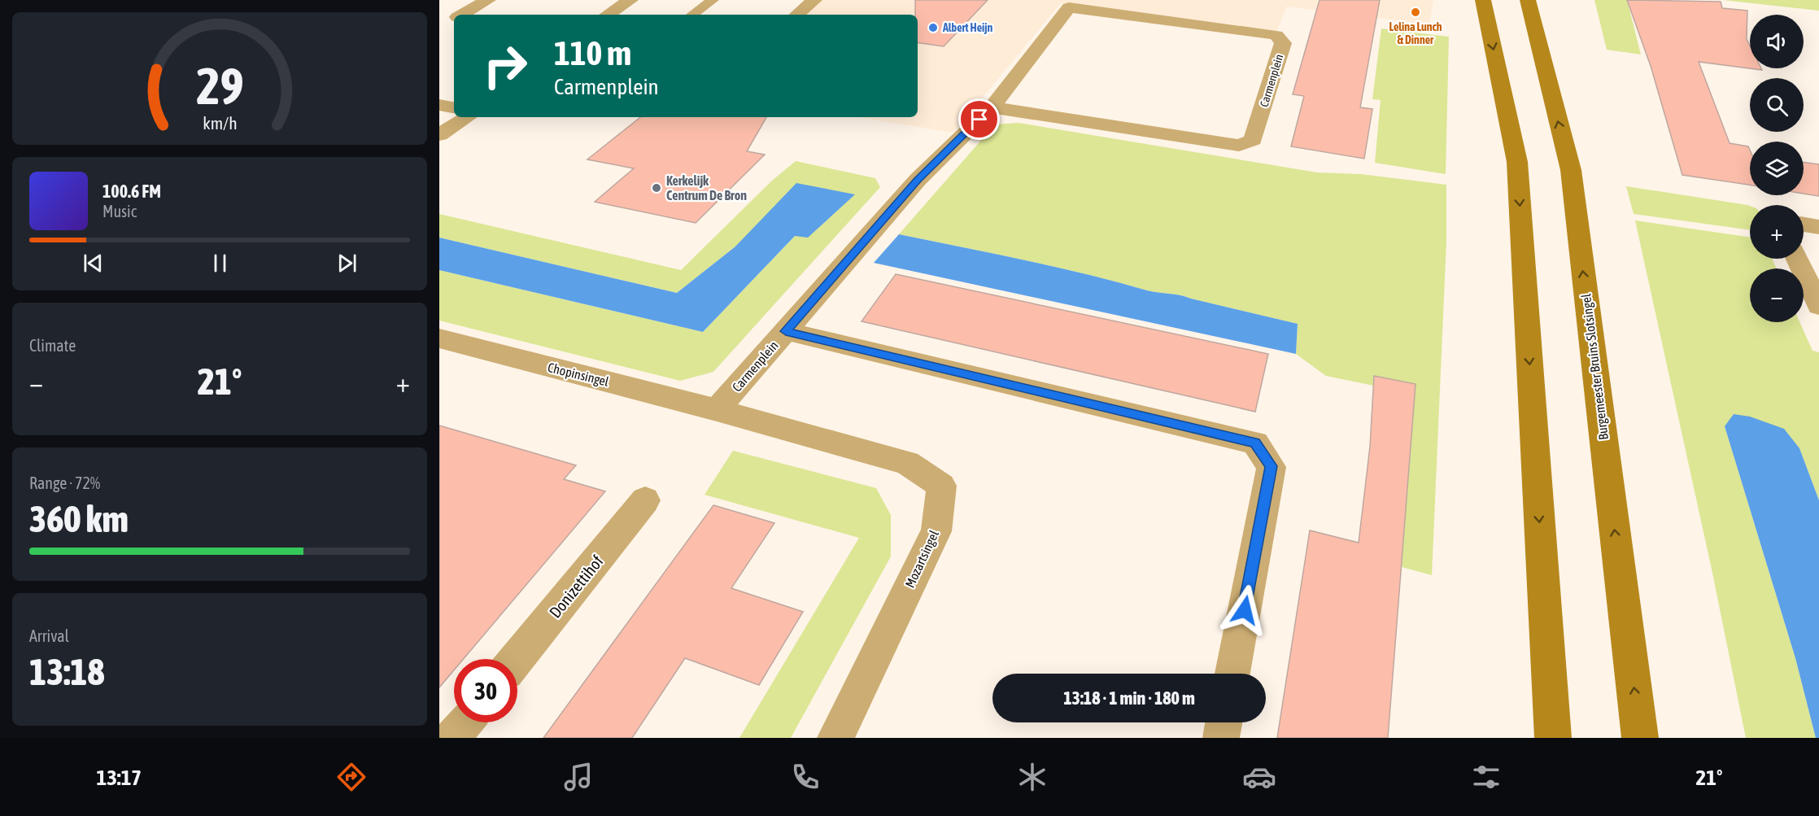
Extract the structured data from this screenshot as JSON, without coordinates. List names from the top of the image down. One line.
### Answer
{"streets":{"main road":["Burgemeester Bruins Slotsingel"],"street":["Carmenplein","Chopinsingel","Mozartsingel","Donizettihof"]},"crossings":[["Carmenplein","Chopinsingel"],["Carmenplein","Mozartsingel"],["Chopinsingel","Mozartsingel"]],"places":["Lelina Lunch & Dinner","Albert Heijn","Kerkelijk Centrum De Bron"],"page":{"map_buttons":["+","−"],"turn":["110 m","Carmenplein"],"song":["100.6 FM","Music"],"tile":["Climate",["Range · 72%","360 km"],["Arrival","13:18"]],"heat":["−","21°","+"],"limit":"30","trip":"13:18 · 1 min · 180 m","tabs":["13:17","21°"],"gauge":["29","km/h"]}}
